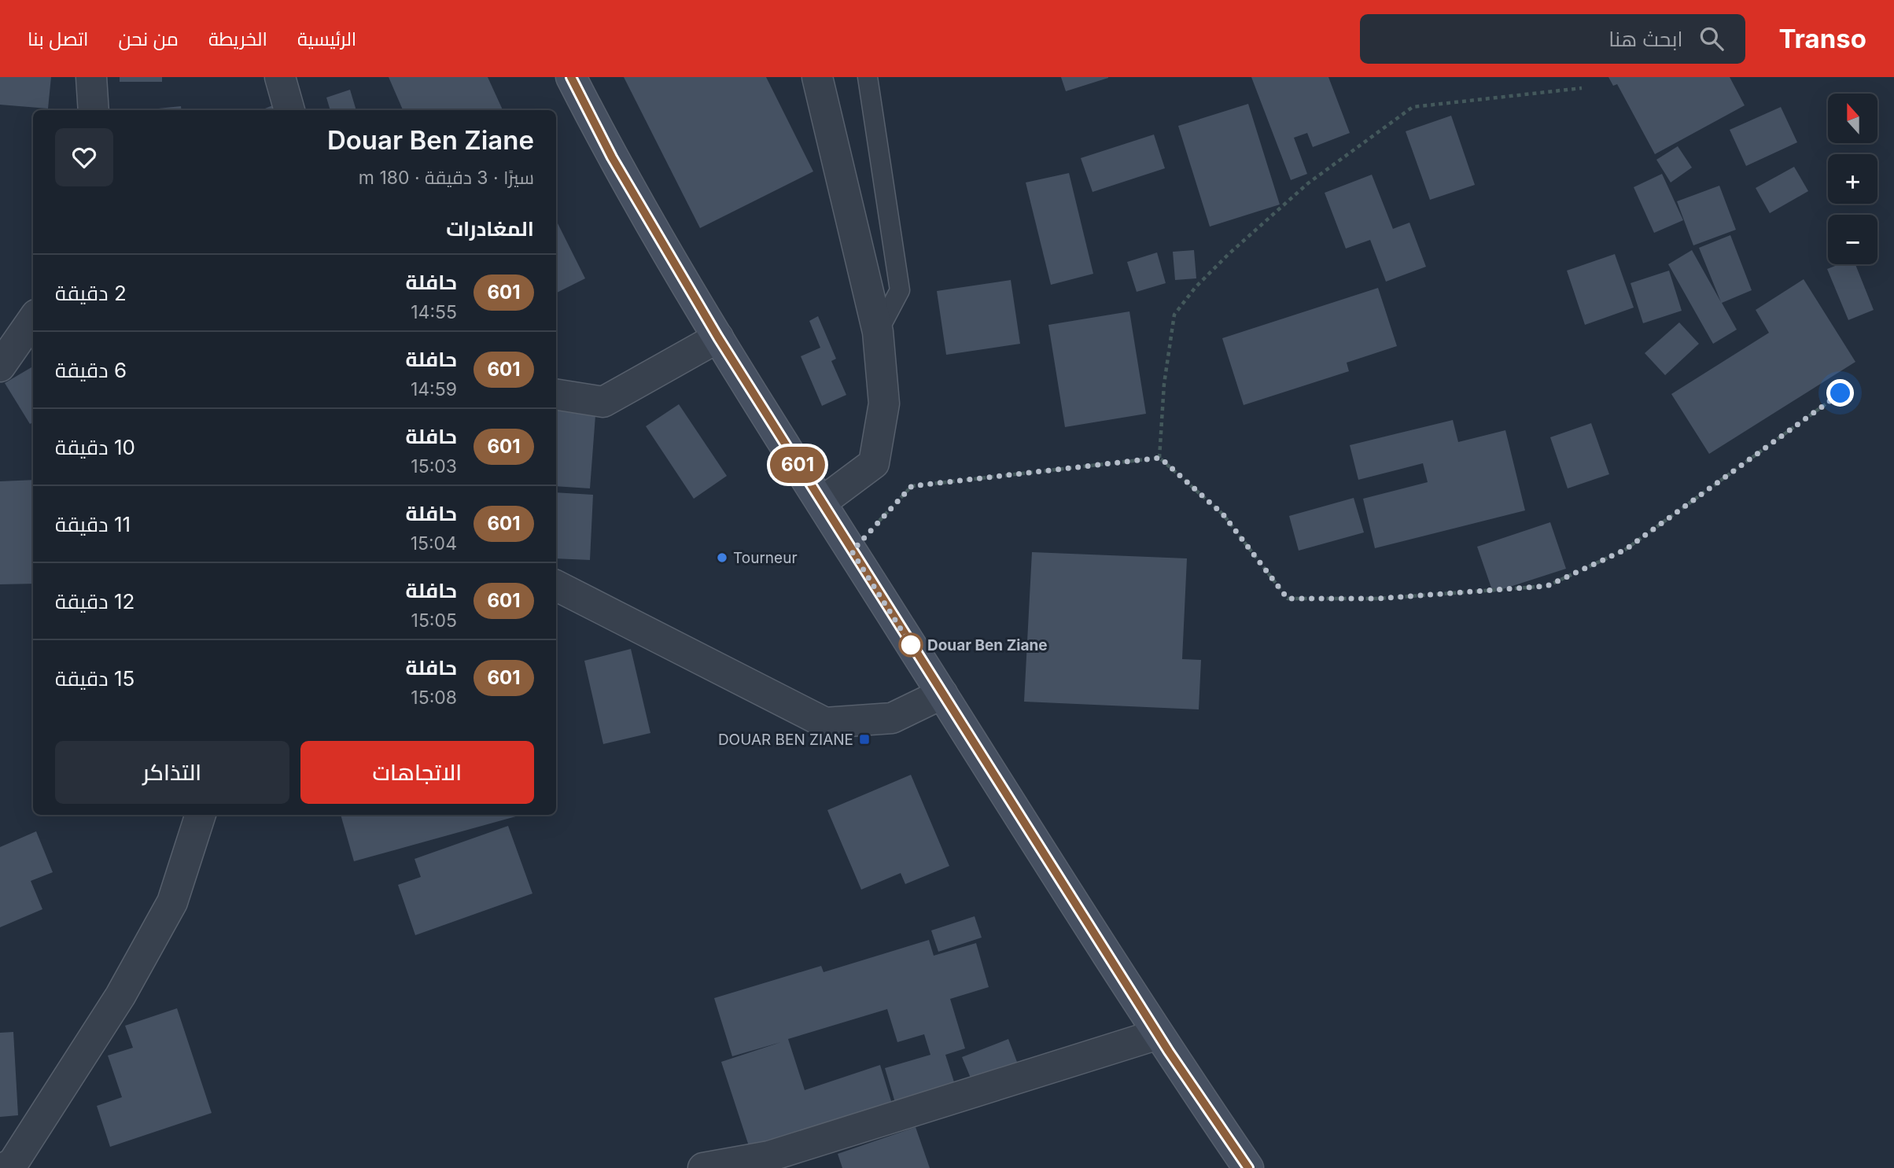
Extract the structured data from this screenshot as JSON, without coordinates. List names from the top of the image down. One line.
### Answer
{"places":{"other":["Tourneur","Douar Ben Ziane"],"transit":["DOUAR BEN ZIANE"]},"lines":["bus line 601"],"north":"top","page":{"header":"Transo","search":"ابحث هنا","nav":["الرئيسية","الخريطة","من نحن","اتصل بنا"],"on_map":"601","map_buttons":["+","−"],"heading":[["Douar Ben Ziane","سيرًا · 3 دقيقة · 180 m"],"المغادرات"],"list":[{"mark":"601","name":"حافلة","note":"14:55","value":"2 دقيقة"},{"mark":"601","name":"حافلة","note":"14:59","value":"6 دقيقة"},{"mark":"601","name":"حافلة","note":"15:03","value":"10 دقيقة"},{"mark":"601","name":"حافلة","note":"15:04","value":"11 دقيقة"},{"mark":"601","name":"حافلة","note":"15:05","value":"12 دقيقة"},{"mark":"601","name":"حافلة","note":"15:08","value":"15 دقيقة"}],"buttons":["الاتجاهات","التذاكر"]}}
